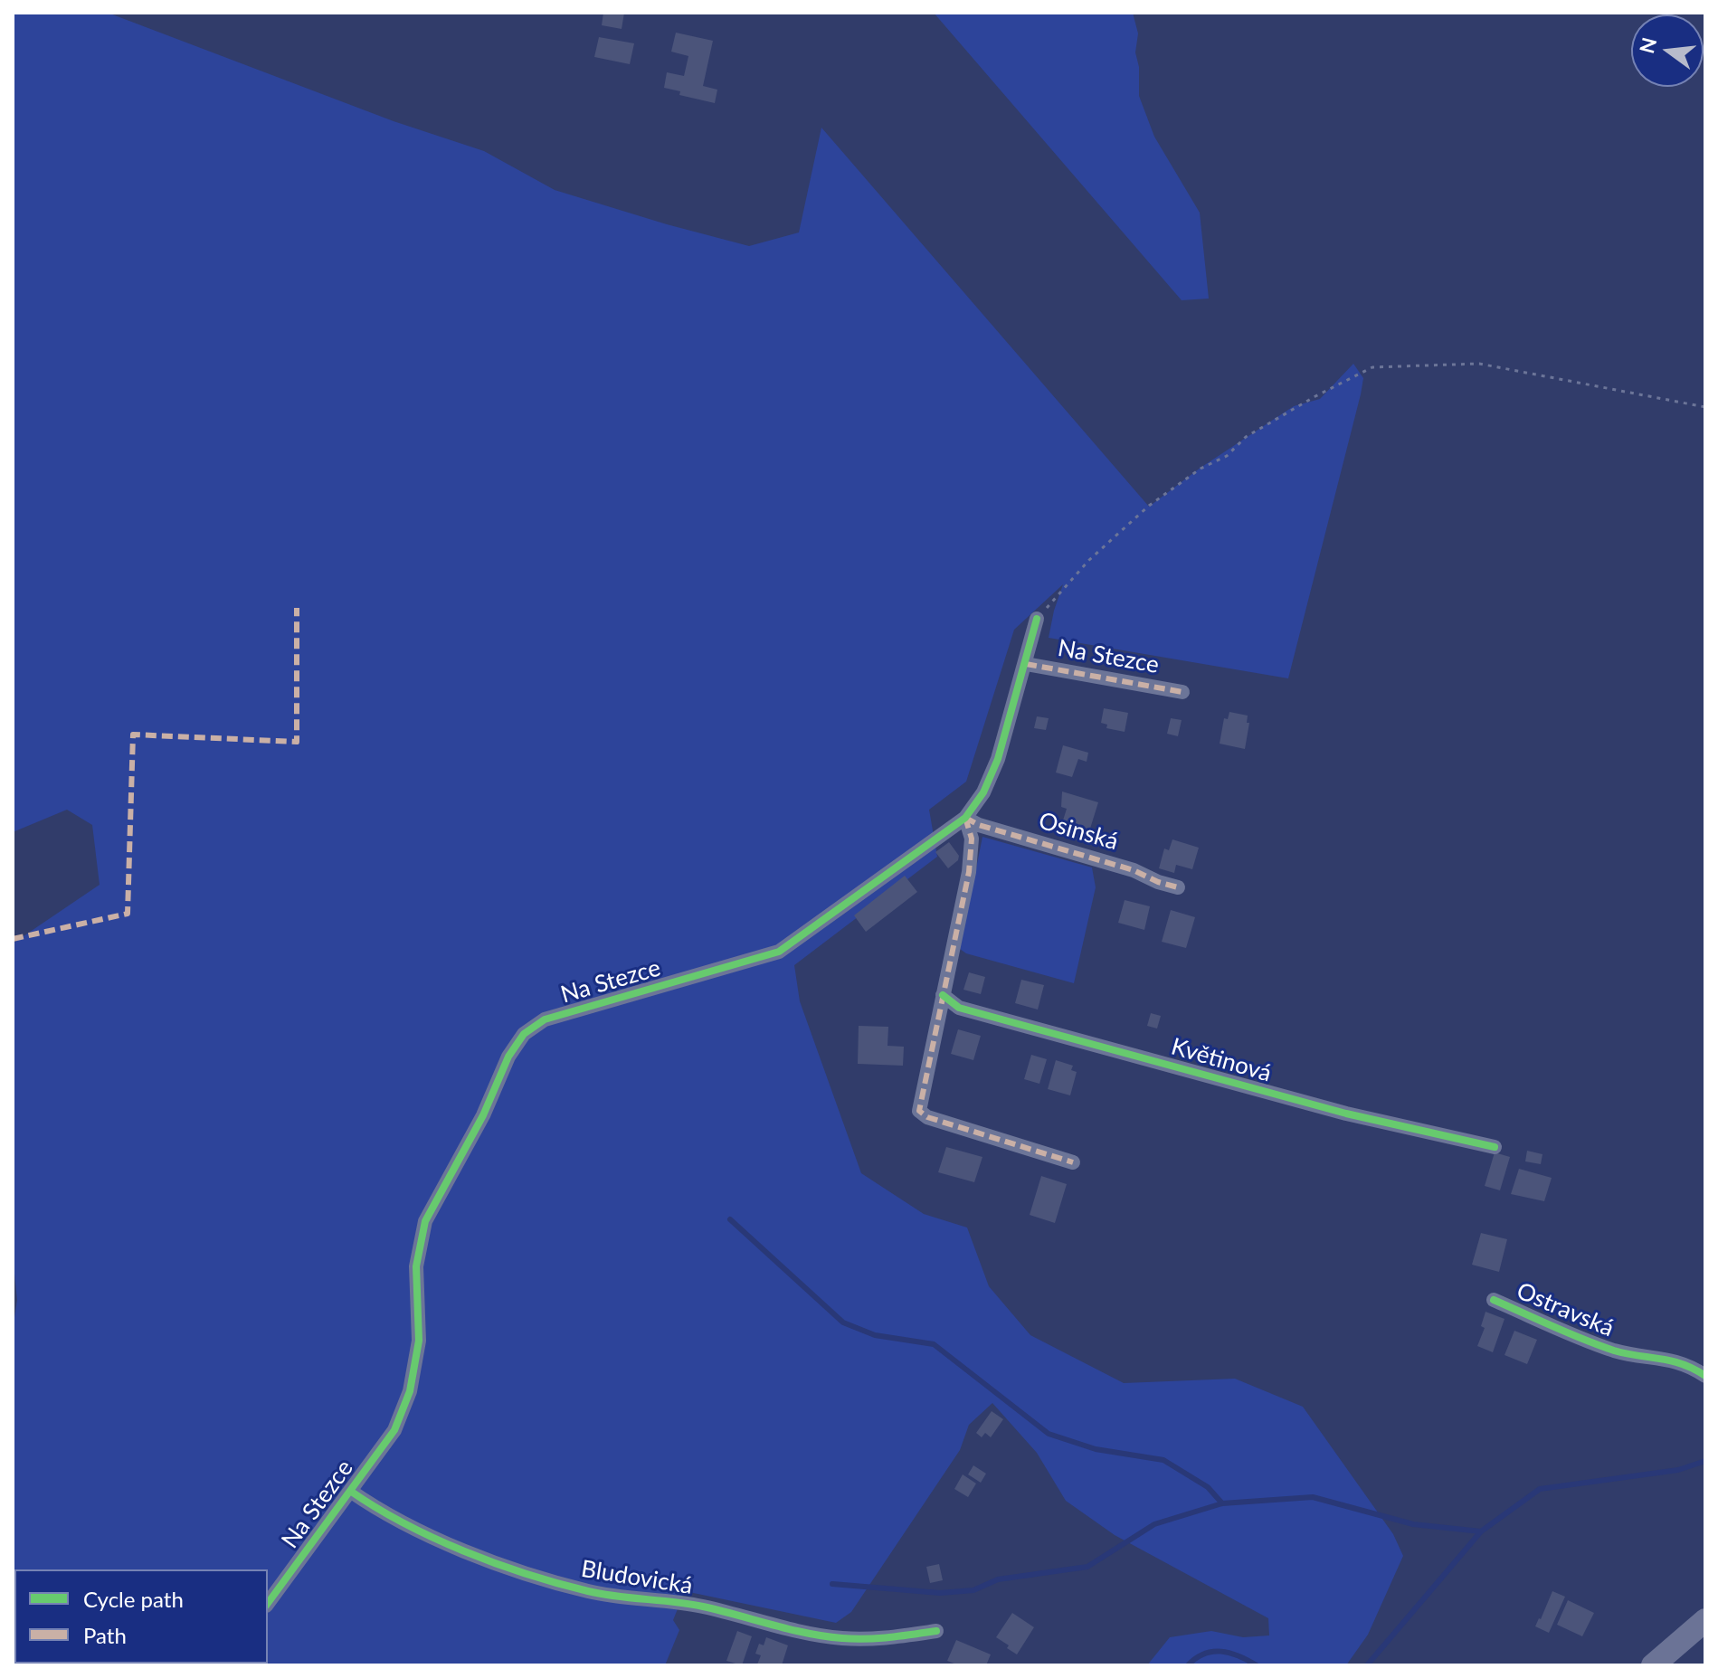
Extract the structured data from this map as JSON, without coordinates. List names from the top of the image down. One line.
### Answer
{"streets":{"street":["Na Stezce","Osinská","Květinová","Ostravská","Bludovická"]},"crossings":[["Na Stezce","Osinská"],["Na Stezce","Bludovická"]],"legend":["Cycle path","Path"],"north":"left"}
